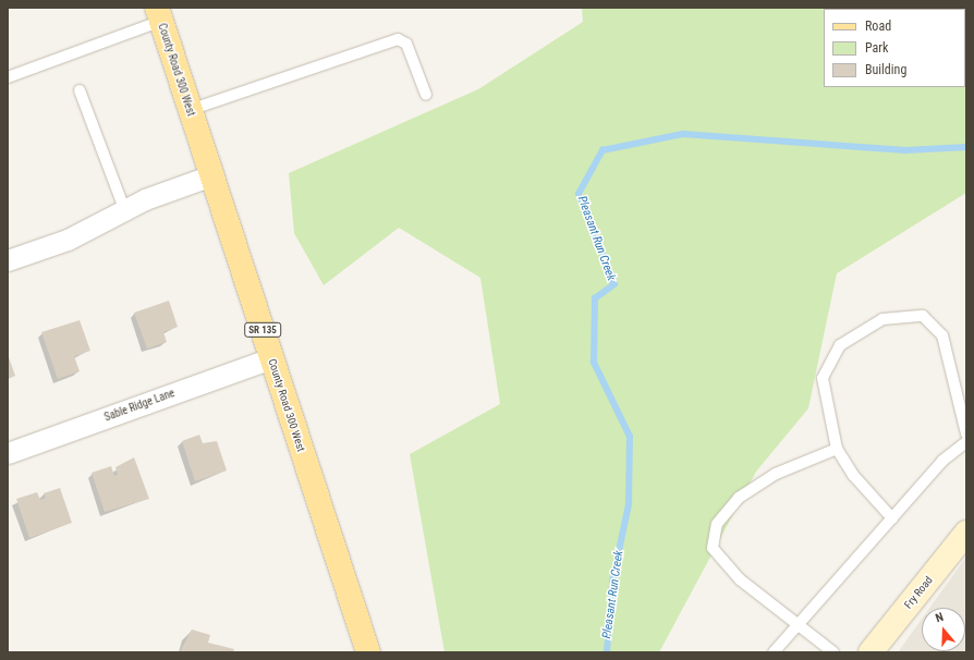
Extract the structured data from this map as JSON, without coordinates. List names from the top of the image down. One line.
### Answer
{"streets":{"main road":["County Road 300 West","SR 135"],"street":["Sable Ridge Lane","Fry Road"]},"crossings":[["County Road 300 West","Sable Ridge Lane"]],"water":["Pleasant Run Creek"],"legend":["Road","Park","Building"],"north":"top"}
